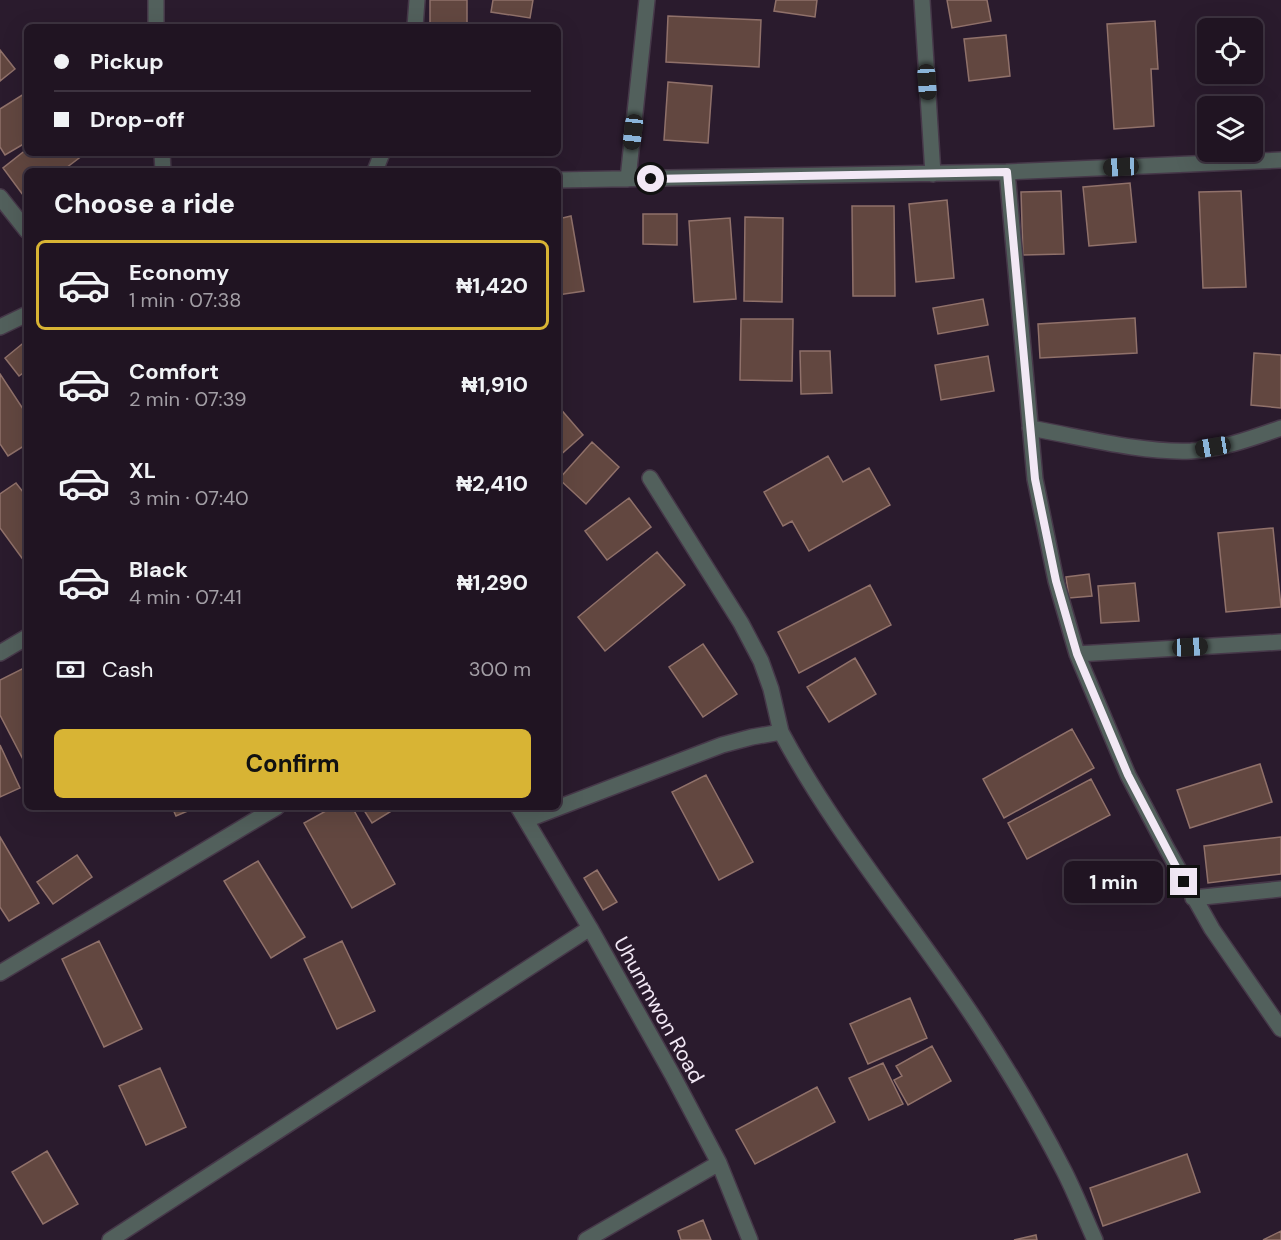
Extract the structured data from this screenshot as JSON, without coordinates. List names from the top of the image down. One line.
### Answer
{"streets":{"street":["Uhunmwon Road"]},"page":{"banner":["Pickup","Drop-off"],"heading":"Choose a ride","list":[{"name":"Economy","note":"1 min · 07:38","value":"₦1,420"},{"name":"Comfort","note":"2 min · 07:39","value":"₦1,910"},{"name":"XL","note":"3 min · 07:40","value":"₦2,410"},{"name":"Black","note":"4 min · 07:41","value":"₦1,290"}],"pay":["Cash","300 m"],"buttons":"Confirm","bubble":"1 min"}}
